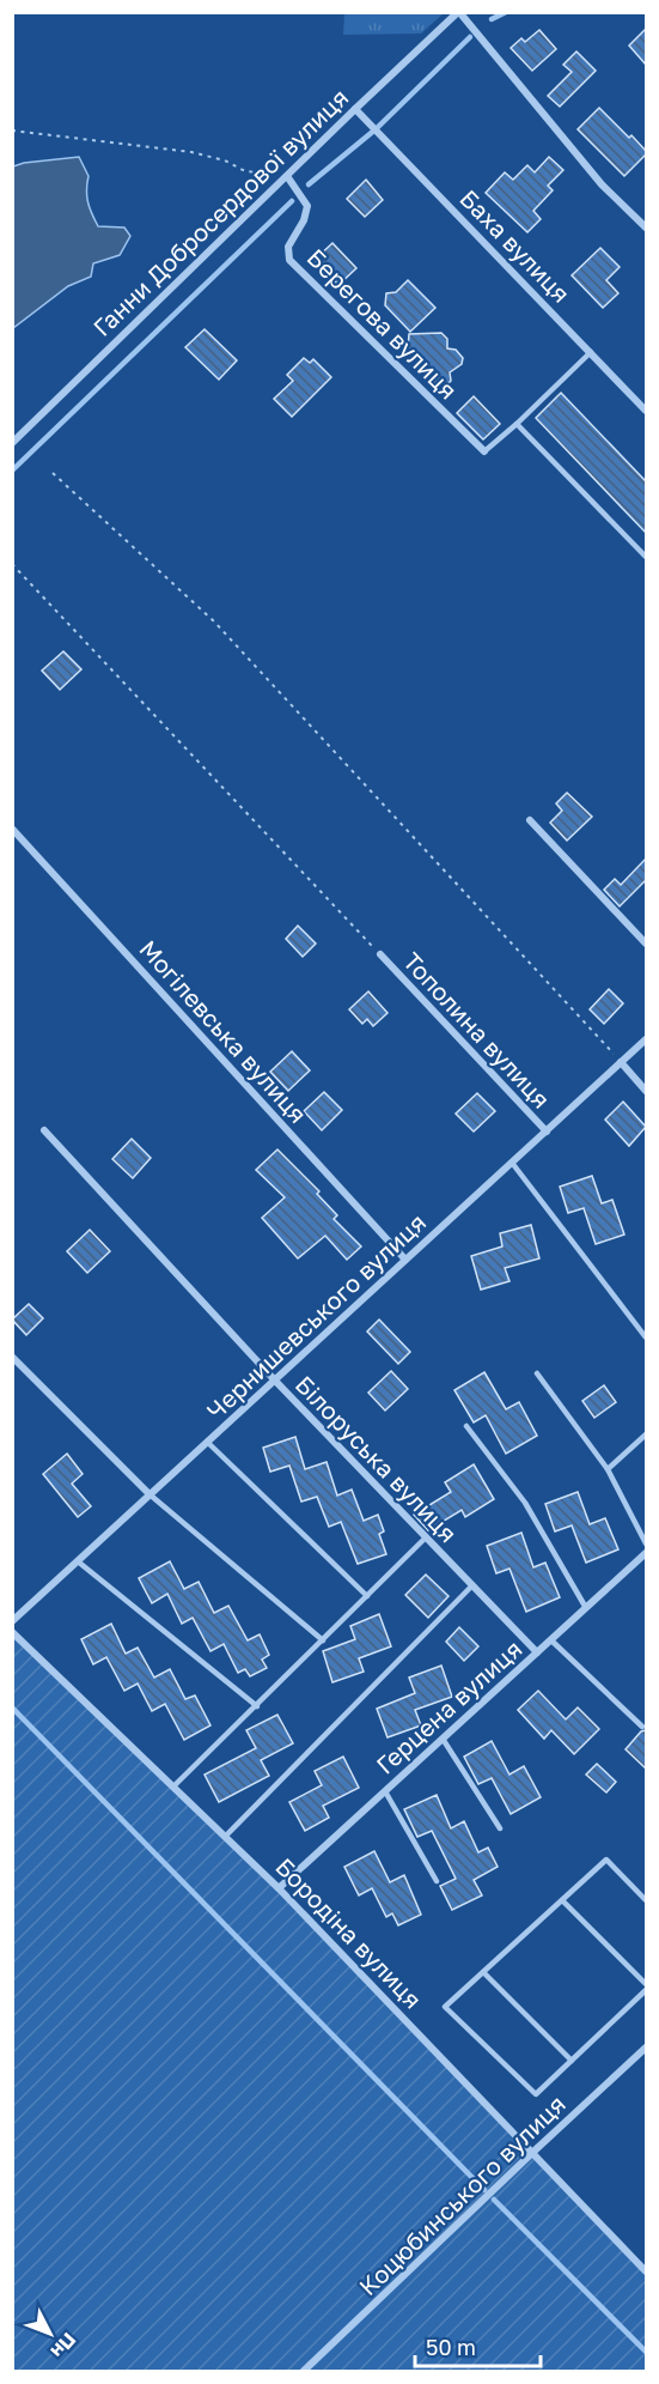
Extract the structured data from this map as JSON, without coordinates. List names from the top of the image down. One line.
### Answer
{"streets":{"street":["Ганни Добросердової вулиця","Баха вулиця","Берегова вулиця","Тополина вулиця","Могілевська вулиця","Чернишевського вулиця","Білоруська вулиця","Герцена вулиця","Бородіна вулиця","Коцюбинського вулиця"]},"crossings":[["Ганни Добросердової вулиця","Баха вулиця"],["Ганни Добросердової вулиця","Берегова вулиця"],["Тополина вулиця","Чернишевського вулиця"],["Могілевська вулиця","Чернишевського вулиця"],["Чернишевського вулиця","Білоруська вулиця"],["Білоруська вулиця","Герцена вулиця"],["Герцена вулиця","Бородіна вулиця"],["Бородіна вулиця","Коцюбинського вулиця"]],"scale_bar":"50 m","north":"bottom right"}
